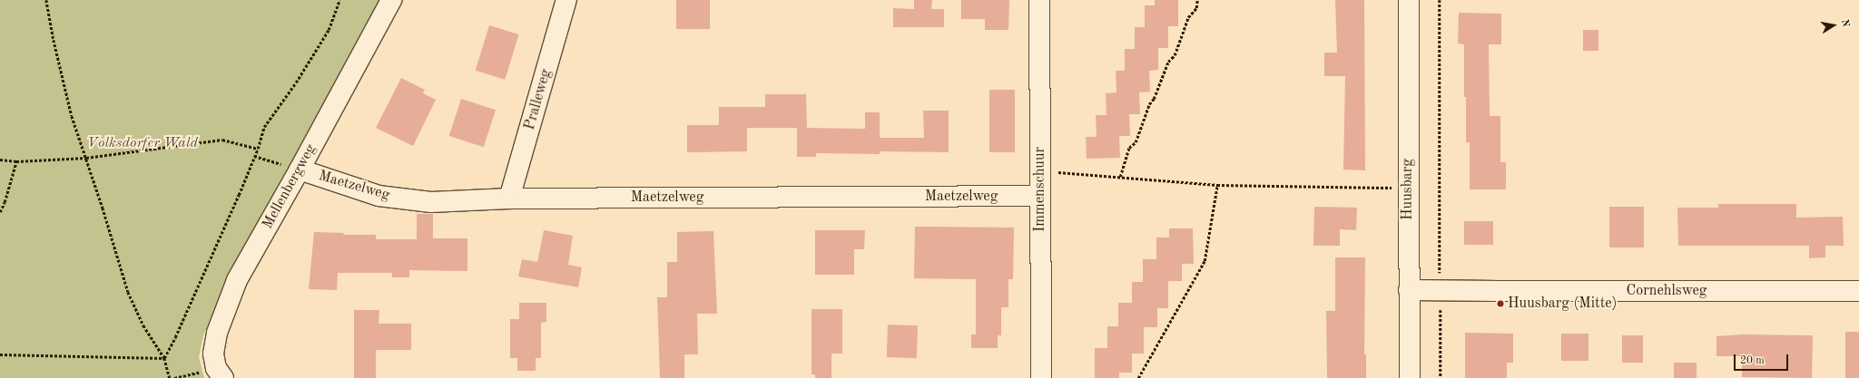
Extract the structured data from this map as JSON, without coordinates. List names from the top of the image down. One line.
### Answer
{"streets":{"street":["Pralleweg","Maetzelweg","Mellenbergweg","Immenschuur","Huusbarg","Cornehlsweg"]},"crossings":[["Pralleweg","Maetzelweg"],["Maetzelweg","Mellenbergweg"],["Maetzelweg","Immenschuur"],["Huusbarg","Cornehlsweg"]],"parks":["Volksdorfer Wald"],"places":["Huusbarg (Mitte)"],"scale_bar":"20 m","north":"right"}
